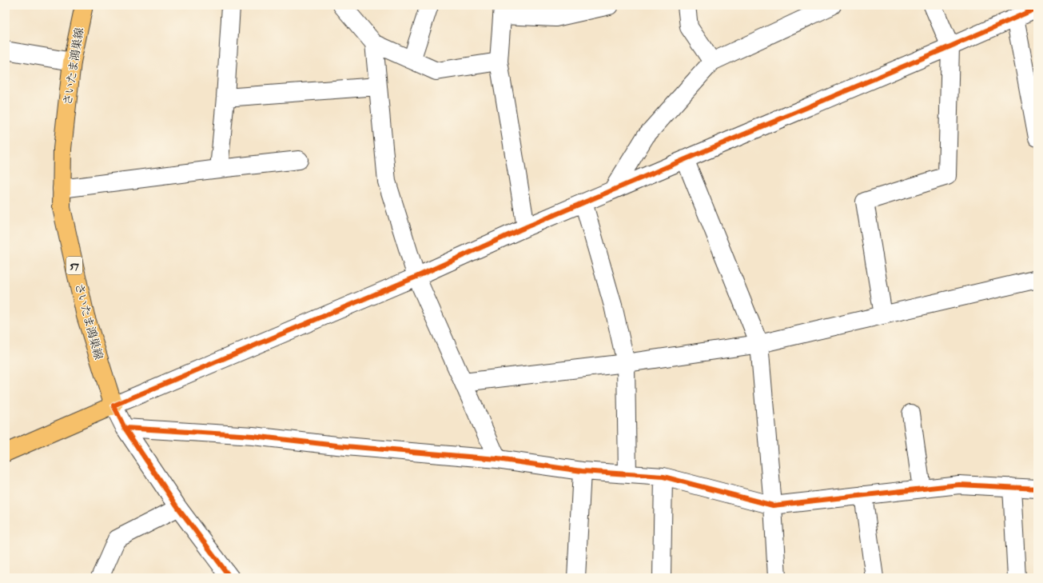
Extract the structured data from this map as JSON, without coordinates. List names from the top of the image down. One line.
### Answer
{"streets":{"main road":["さいたま鴻巣線","57"]}}
